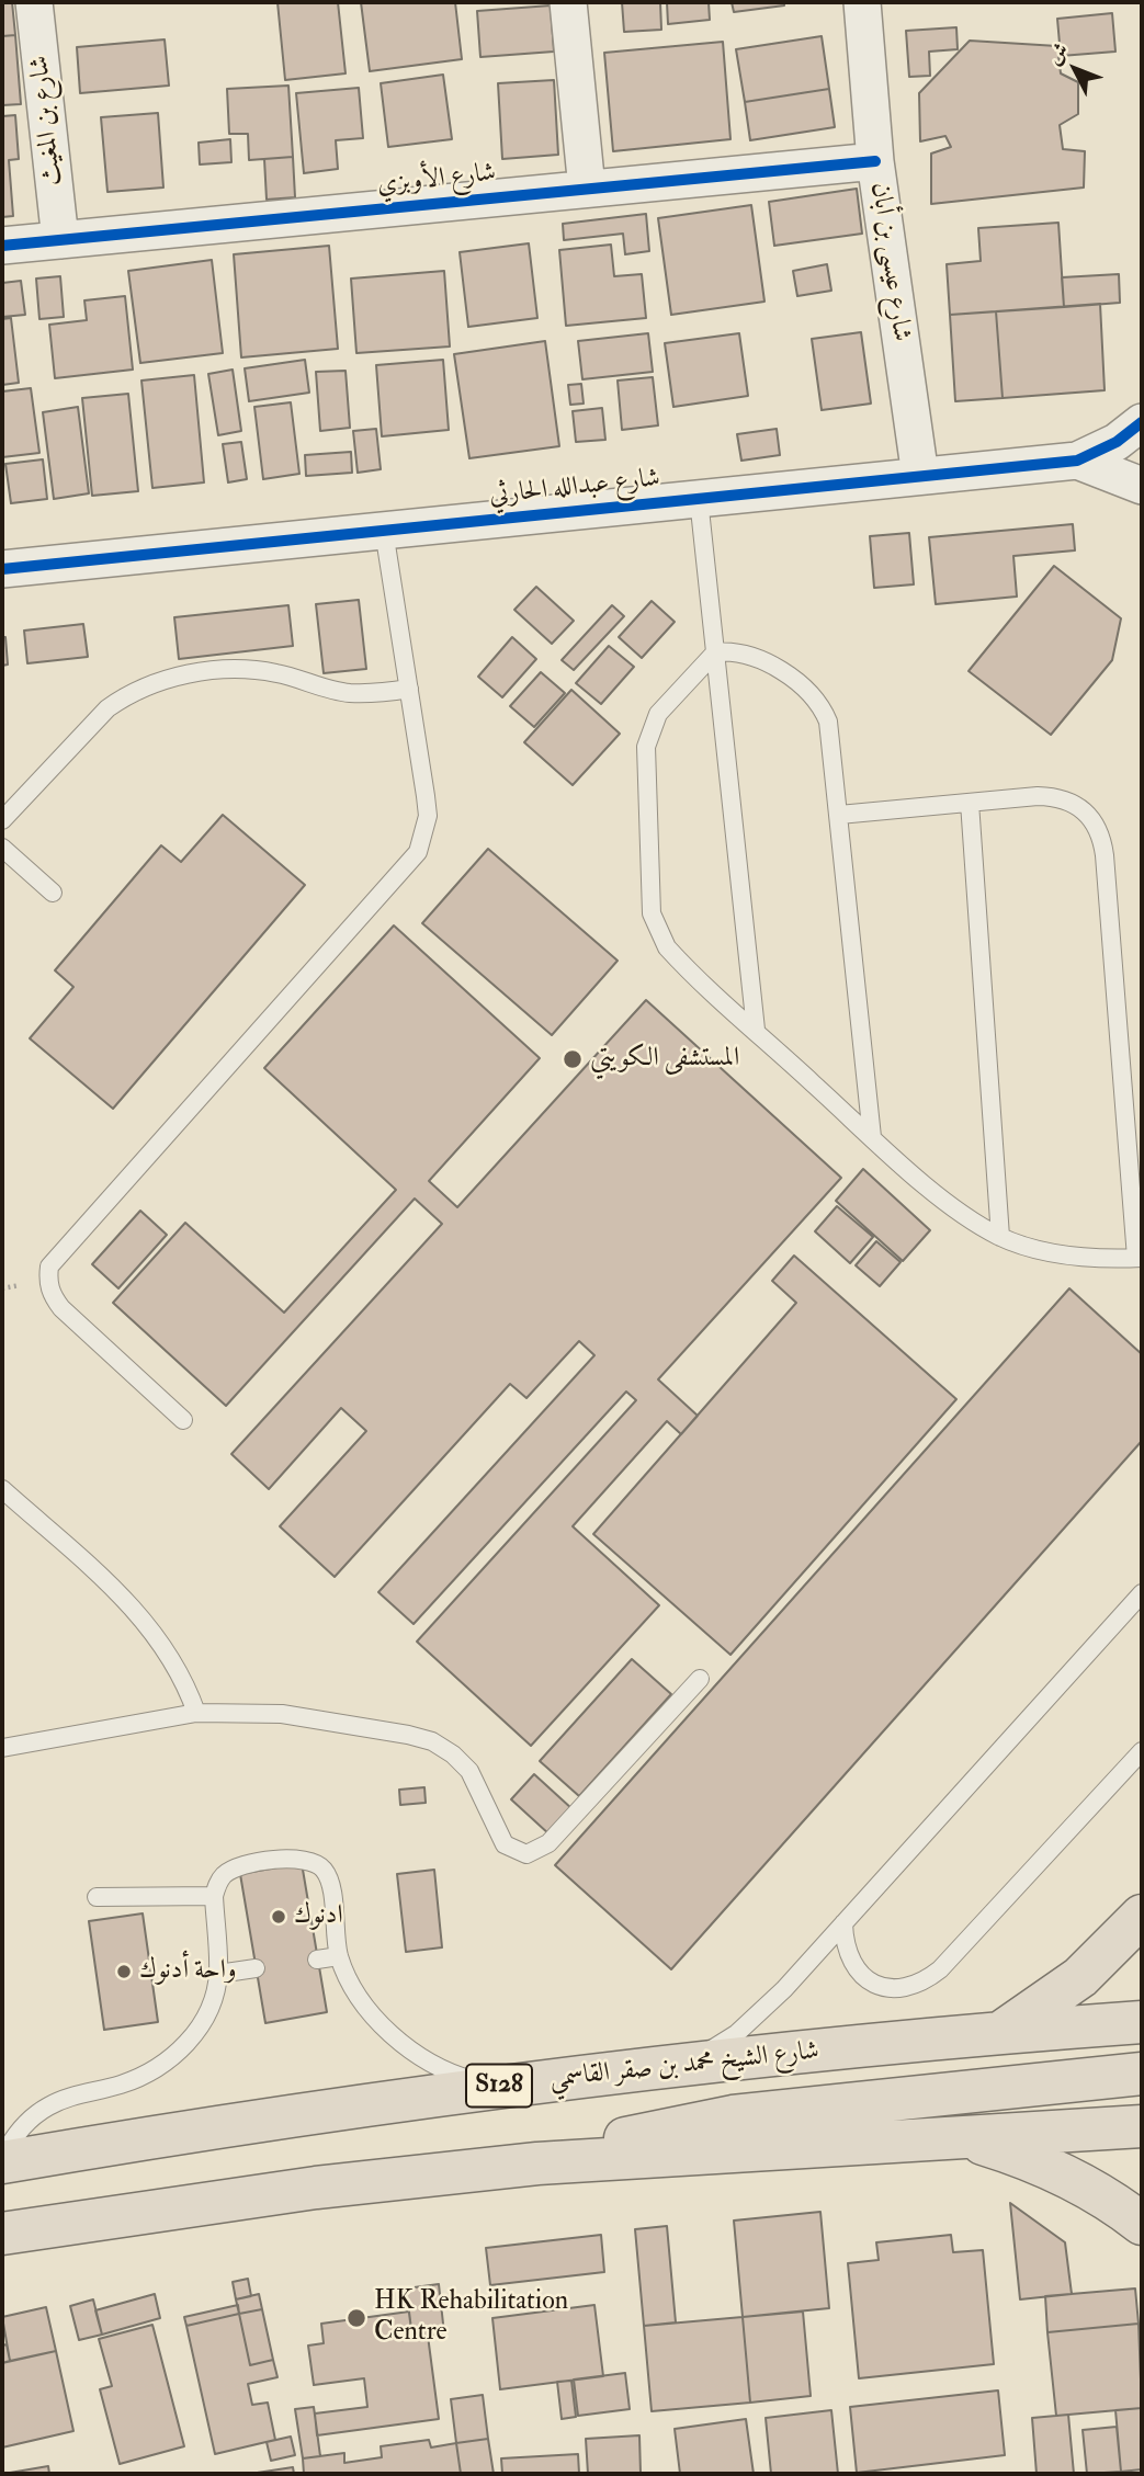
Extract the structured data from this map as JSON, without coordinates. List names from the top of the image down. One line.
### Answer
{"streets":{"main road":["شارع الشيخ محمد بن صقر القاسمي","S128"],"street":["شارع بن المغيث","شارع الأوبزي","شارع عيسى بن أبان","شارع عبدالله الحارثي"]},"crossings":[["شارع بن المغيث","شارع الأوبزي"],["شارع الأوبزي","شارع عيسى بن أبان"],["شارع عيسى بن أبان","شارع عبدالله الحارثي"]],"places":["المستشفى الكويتي","ادنوك","واحة أدنوك","HK Rehabilitation Centre"],"north":"top left"}
